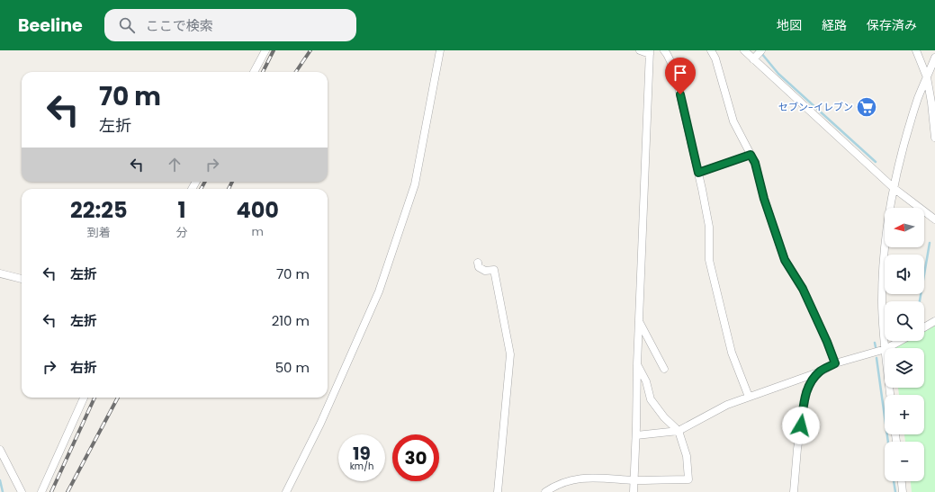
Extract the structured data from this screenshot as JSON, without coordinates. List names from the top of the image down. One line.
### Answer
{"places":{"supermarket":["セブン-イレブン"]},"north":"left","page":{"header":"Beeline","search":"ここで検索","nav":["地図","経路","保存済み"],"turn":["70 m","左折"],"eta":["22:25","到着","1","分","400","m"],"map_buttons":["+","−"],"list":[{"name":"左折","value":"70 m"},{"name":"左折","value":"210 m"},{"name":"右折","value":"50 m"}],"speed":"19 km/h","limit":"30"}}
